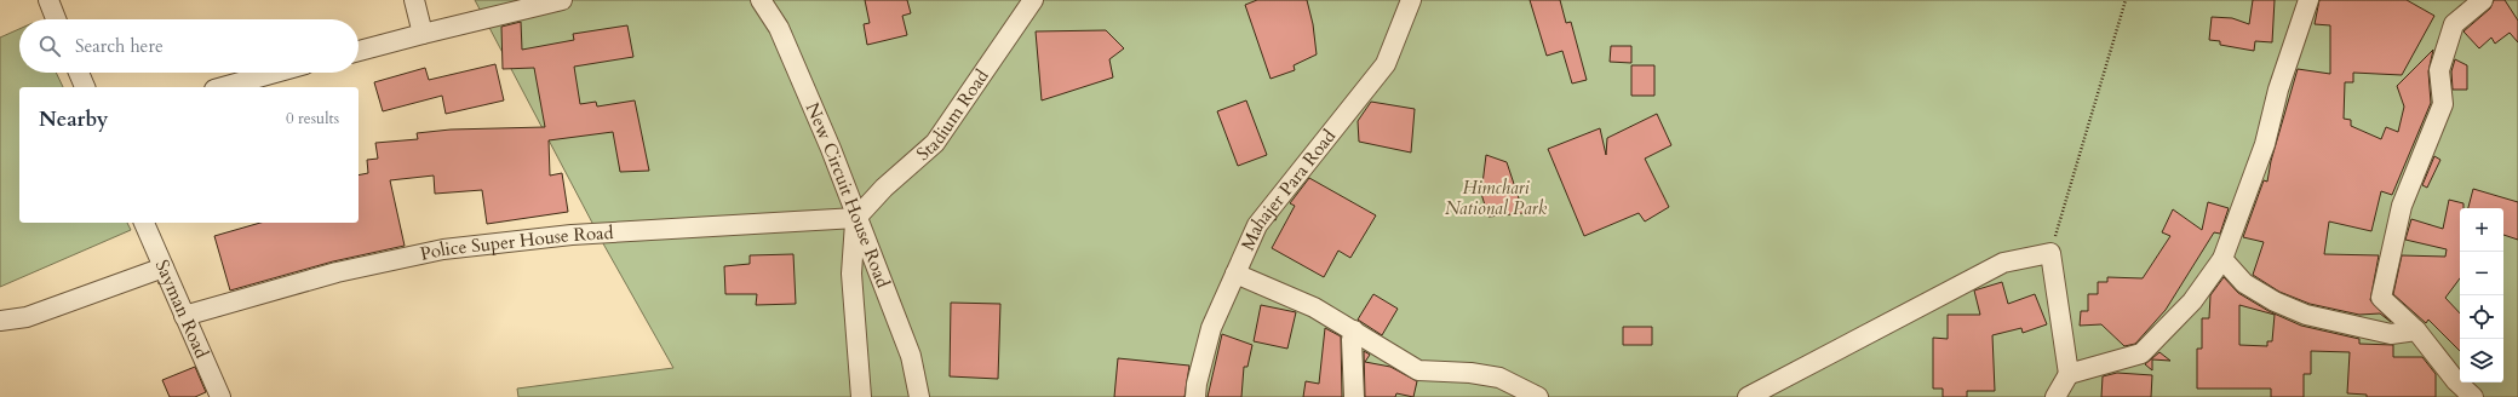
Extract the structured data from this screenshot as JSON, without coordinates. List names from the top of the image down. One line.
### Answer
{"streets":{"street":["Stadium Road","Mahajer Para Road","New Circuit House Road","Police Super House Road","Sayman Road"]},"crossings":[["Stadium Road","New Circuit House Road"],["Stadium Road","Police Super House Road"],["New Circuit House Road","Police Super House Road"],["Police Super House Road","Sayman Road"]],"parks":["Himchari National Park"],"page":{"search":"Search here","heading":["Nearby","0 results"],"map_buttons":["+","−"]}}
